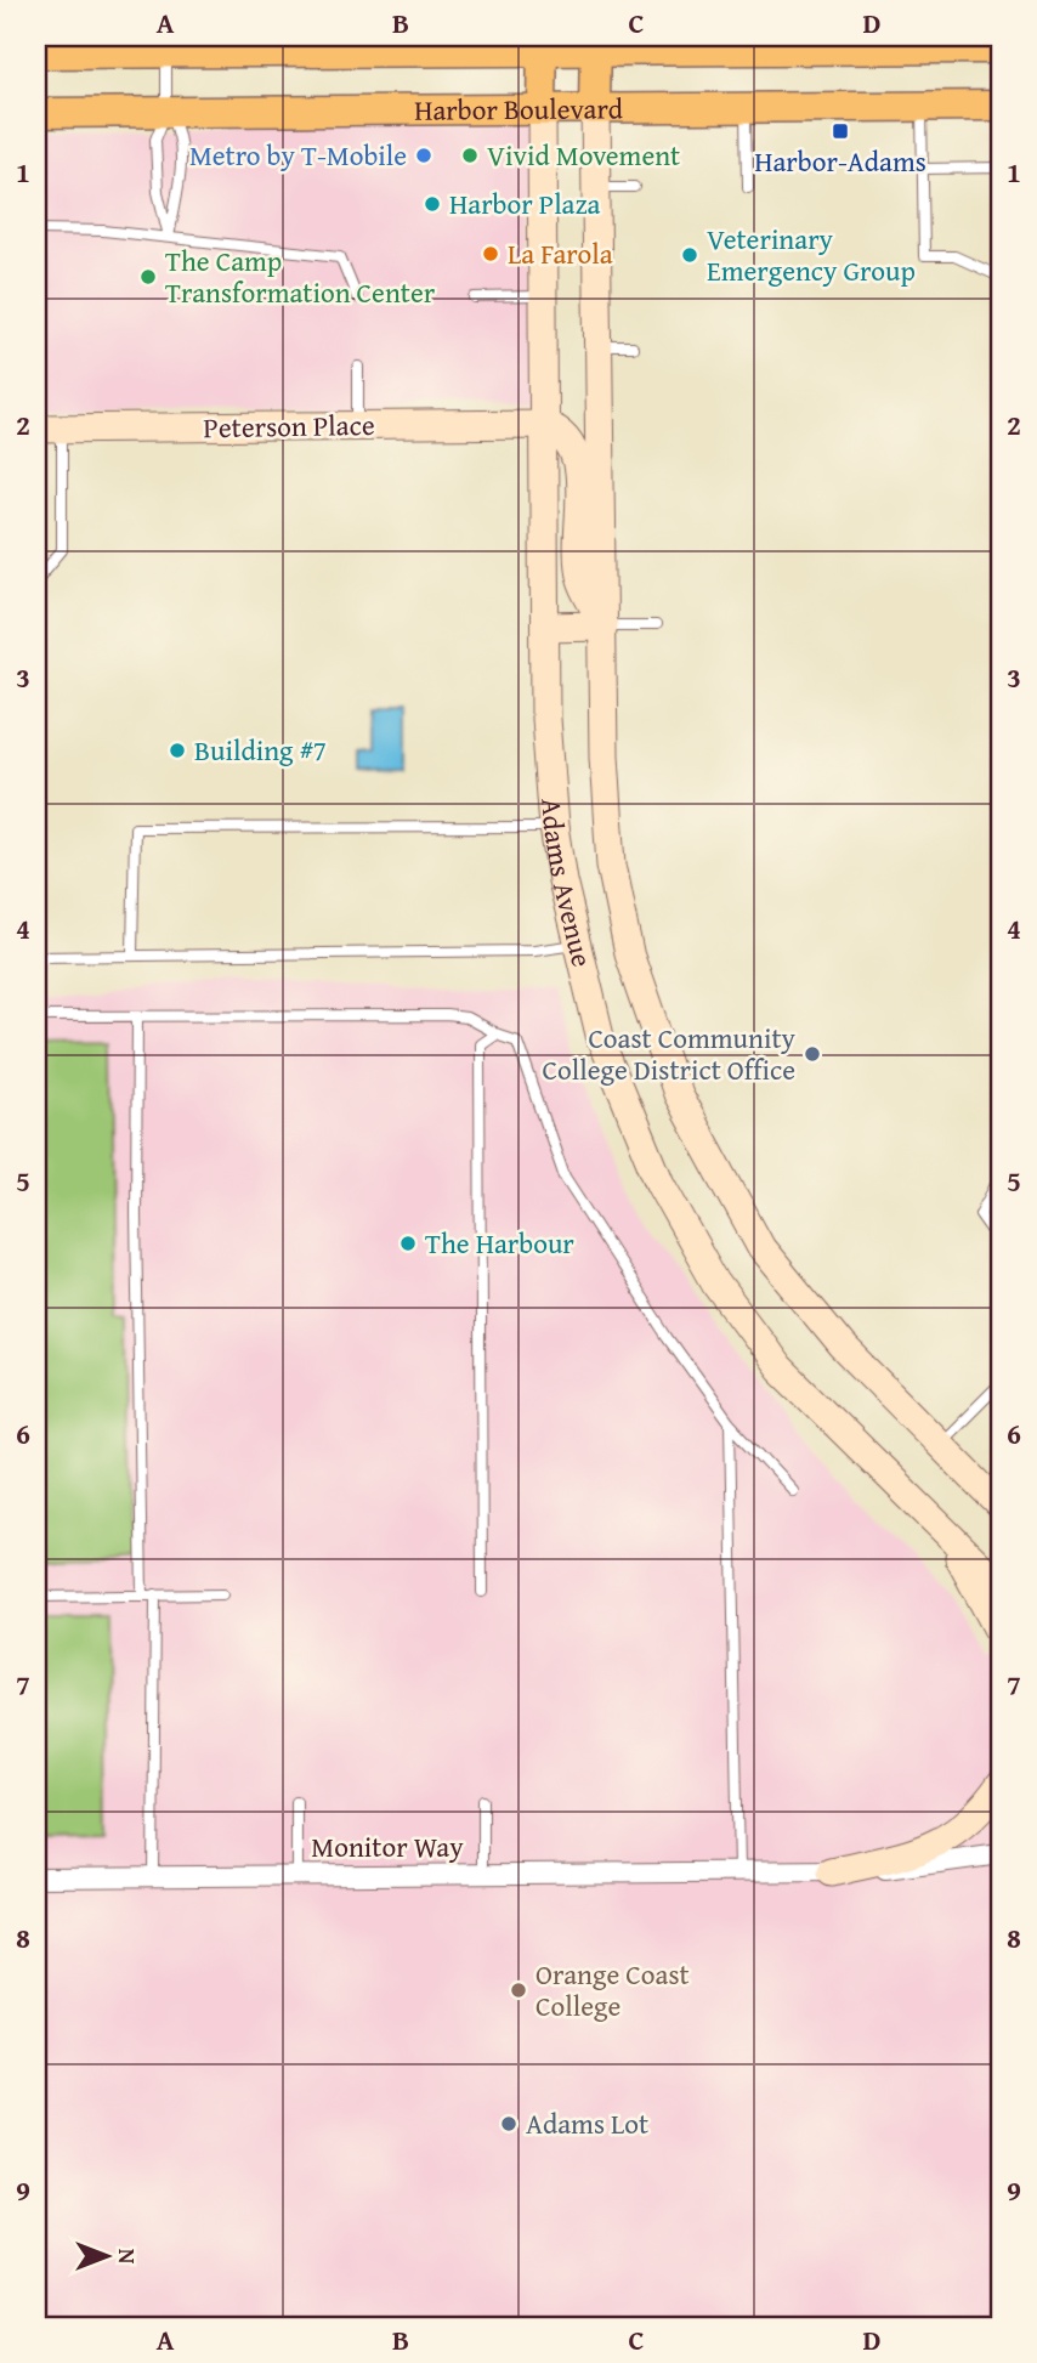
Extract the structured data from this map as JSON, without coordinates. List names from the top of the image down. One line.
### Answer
{"streets":{"main road":["Harbor Boulevard","Peterson Place","Adams Avenue"],"street":["Monitor Way"]},"crossings":[["Harbor Boulevard","Adams Avenue"],["Peterson Place","Adams Avenue"]],"places":{"transit":["Harbor-Adams"],"other":["Metro by T-Mobile","Vivid Movement","Harbor Plaza","La Farola","Veterinary Emergency Group","The Camp Transformation Center","Building #7","Coast Community College District Office","The Harbour","Orange Coast College","Adams Lot"]},"north":"right","grid":{"columns":["A","B","C","D"],"rows":["1","2","3","4","5","6","7","8","9"]}}
